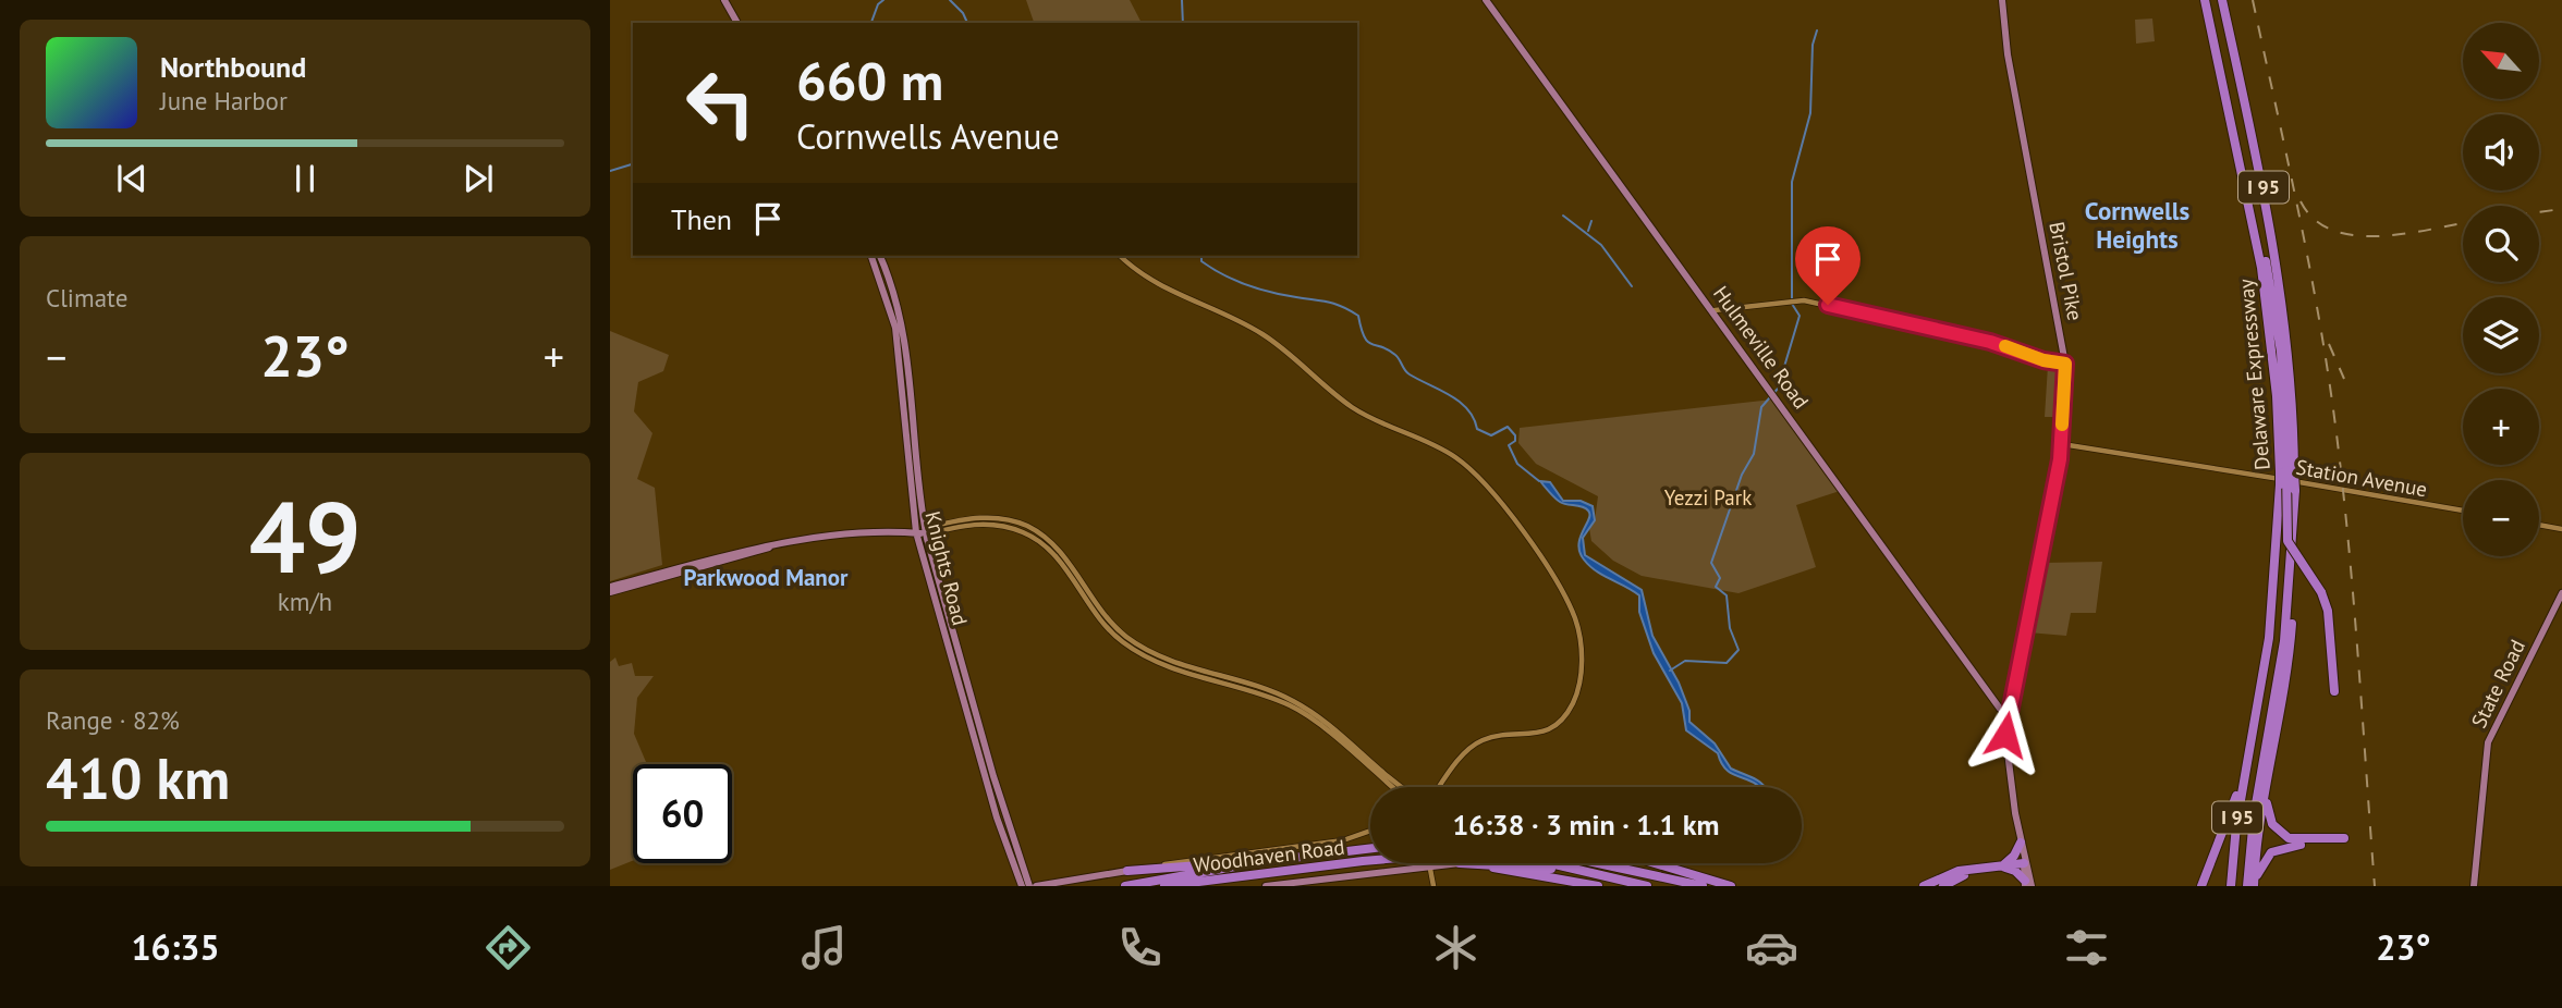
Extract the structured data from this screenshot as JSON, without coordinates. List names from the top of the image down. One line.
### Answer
{"streets":{"highway":["I 95","Delaware Expressway","Woodhaven Road"],"main road":["Bristol Pike","Hulmeville Road","Knights Road","State Road"],"street":["Station Avenue"]},"crossings":[["Bristol Pike","Hulmeville Road"],["Bristol Pike","Station Avenue"]],"districts":["Cornwells Heights","Parkwood Manor"],"parks":["Yezzi Park"],"north":"top left","page":{"map_buttons":["+","−"],"turn":["660 m","Cornwells Avenue"],"song":["Northbound","June Harbor"],"then":"Then","tile":["Climate",["49","km/h"],["Range · 82%","410 km"]],"heat":["−","23°","+"],"limit":"60","trip":"16:38 · 3 min · 1.1 km","tabs":["16:35","23°"]}}
